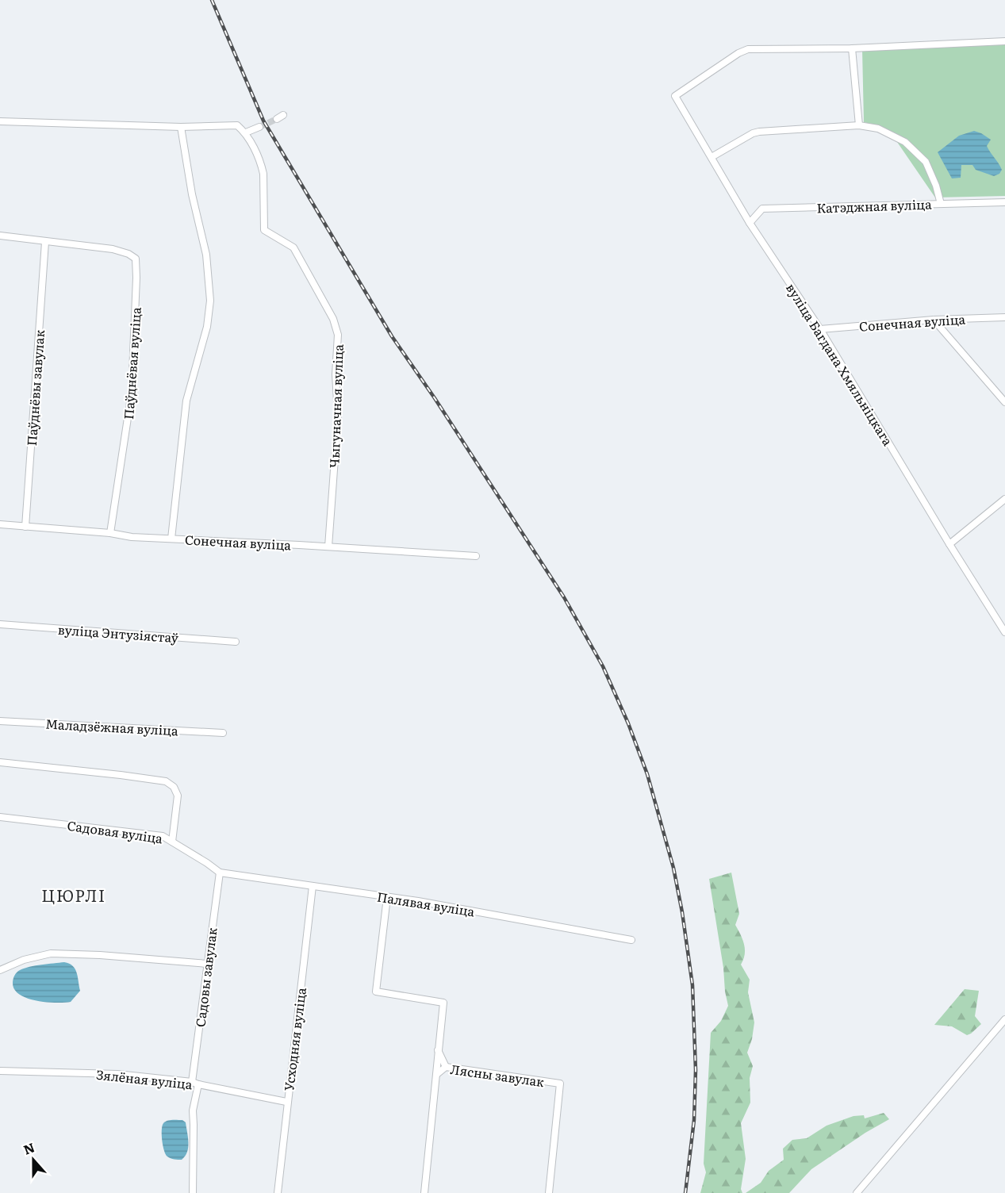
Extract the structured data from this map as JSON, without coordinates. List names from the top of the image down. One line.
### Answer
{"streets":{"street":["Катэджная вуліца","Сонечная вуліца","Паўднёвая вуліца","вуліца Багдана Хмяльніцкага","Паўднёвы завулак","Чыгуначная вуліца","вуліца Энтузіястаў","Маладзёжная вуліца","Садовая вуліца","Палявая вуліца","Садовы завулак","Усходняя вуліца","Лясны завулак","Зялёная вуліца"]},"crossings":[["Катэджная вуліца","вуліца Багдана Хмяльніцкага"],["Сонечная вуліца","Паўднёвая вуліца"],["Сонечная вуліца","вуліца Багдана Хмяльніцкага"],["Сонечная вуліца","Паўднёвы завулак"],["Сонечная вуліца","Чыгуначная вуліца"],["Паўднёвая вуліца","Паўднёвы завулак"],["Садовая вуліца","Палявая вуліца"],["Садовая вуліца","Садовы завулак"],["Палявая вуліца","Садовы завулак"],["Палявая вуліца","Усходняя вуліца"],["Садовы завулак","Зялёная вуліца"],["Усходняя вуліца","Зялёная вуліца"]],"districts":["ЦЮРЛІ"],"north":"top"}
